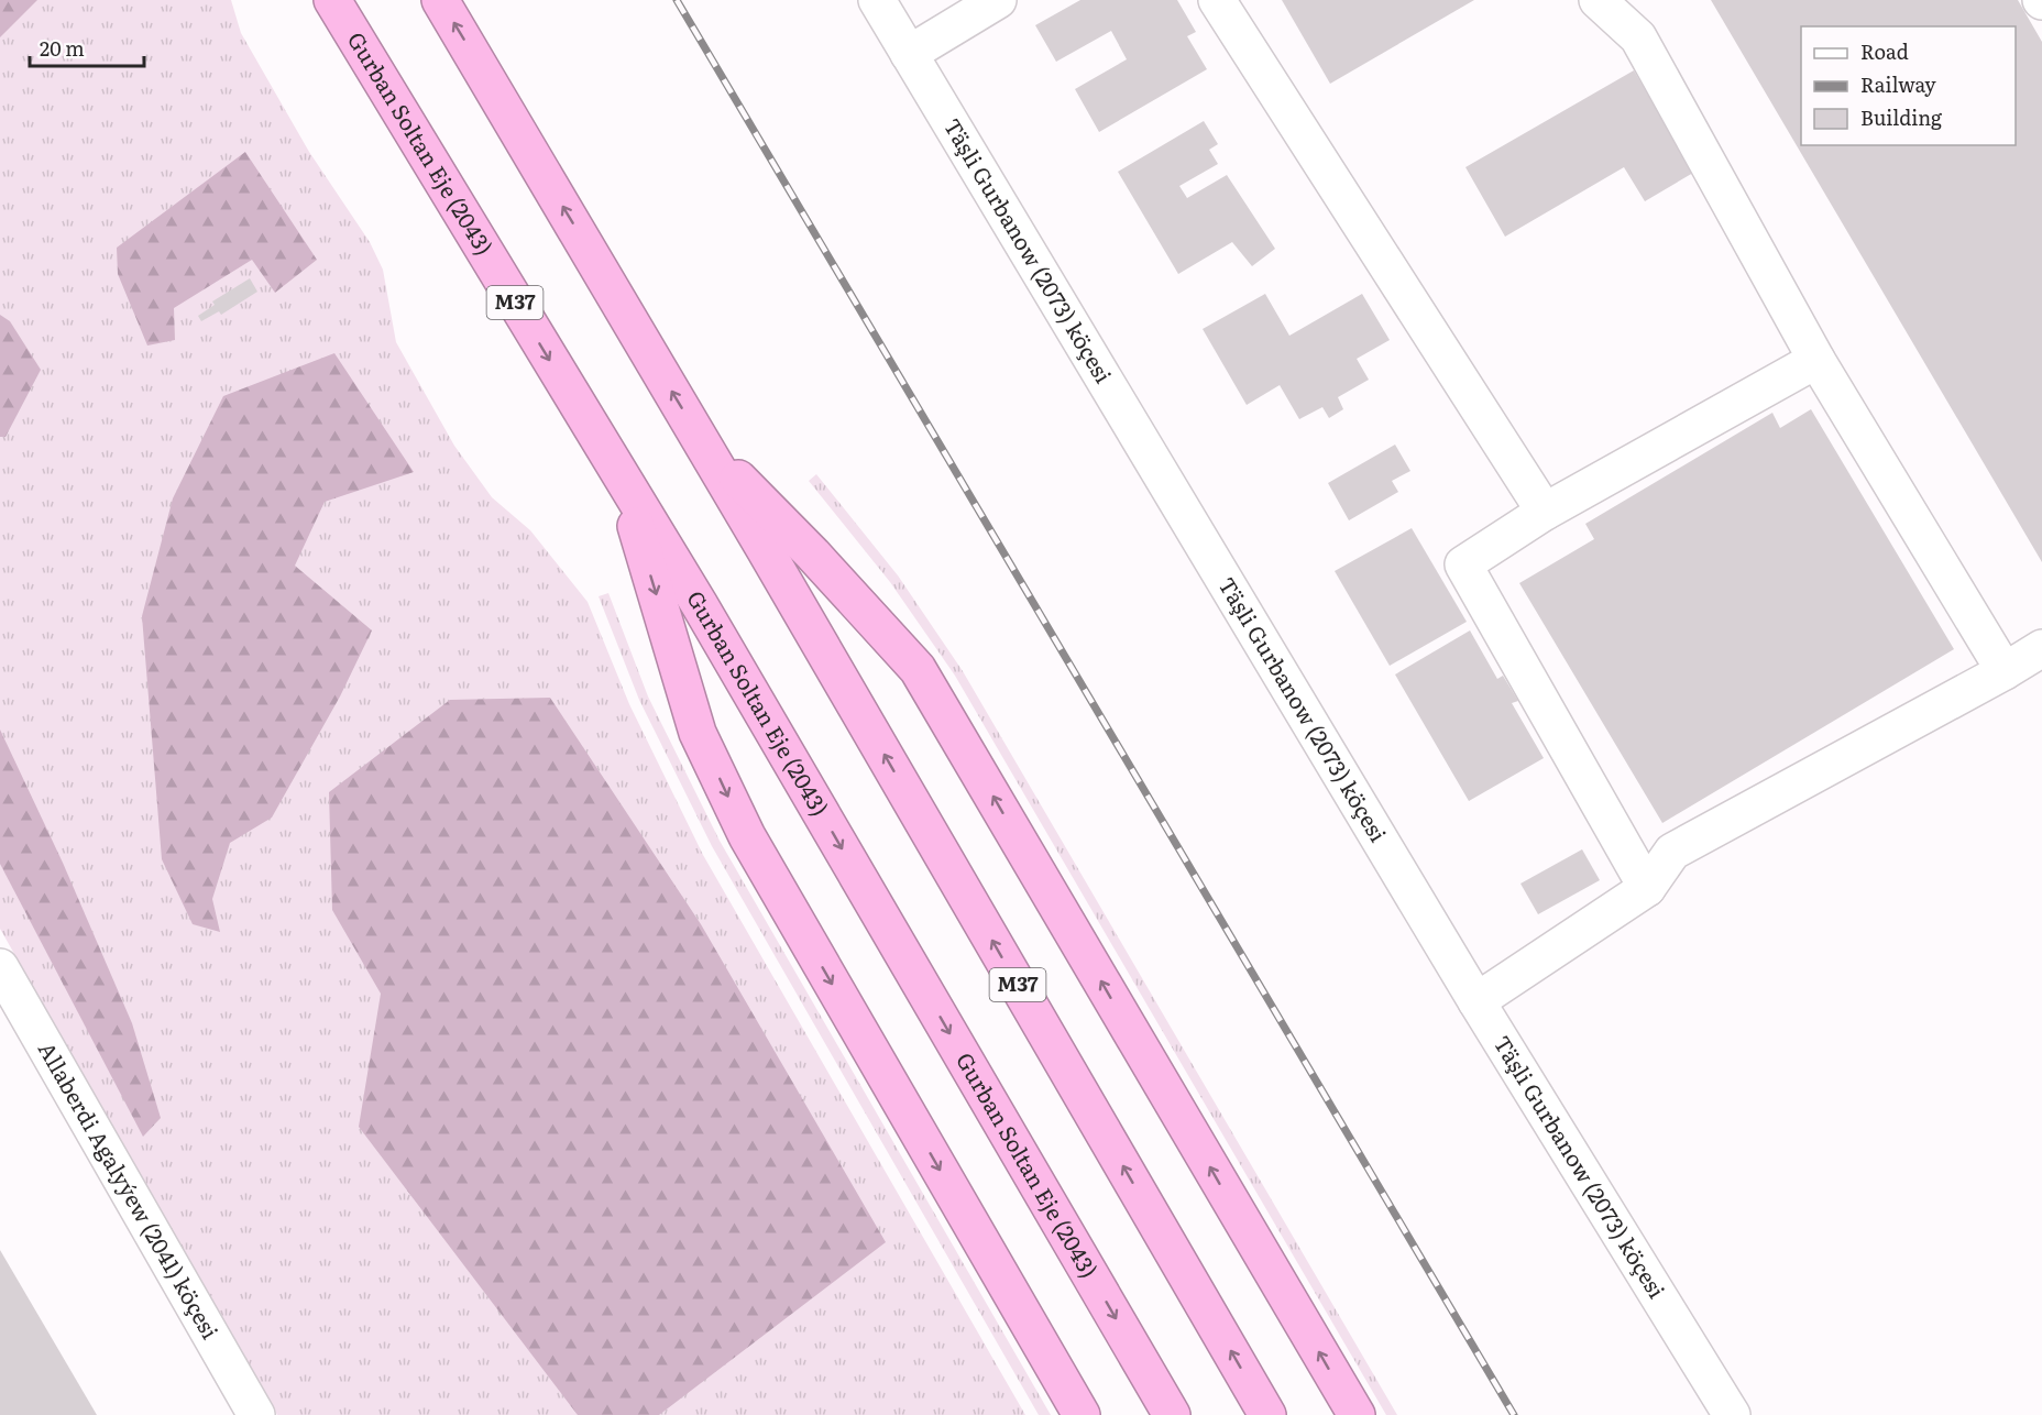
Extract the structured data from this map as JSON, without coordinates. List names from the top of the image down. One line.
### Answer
{"streets":{"highway":["Gurban Soltan Eje (2043)","M37"],"street":["Täşli Gurbanow (2073) köçesi","Allaberdi Agalyýew (2041) köçesi"]},"legend":["Road","Railway","Building"],"scale_bar":"20 m"}
